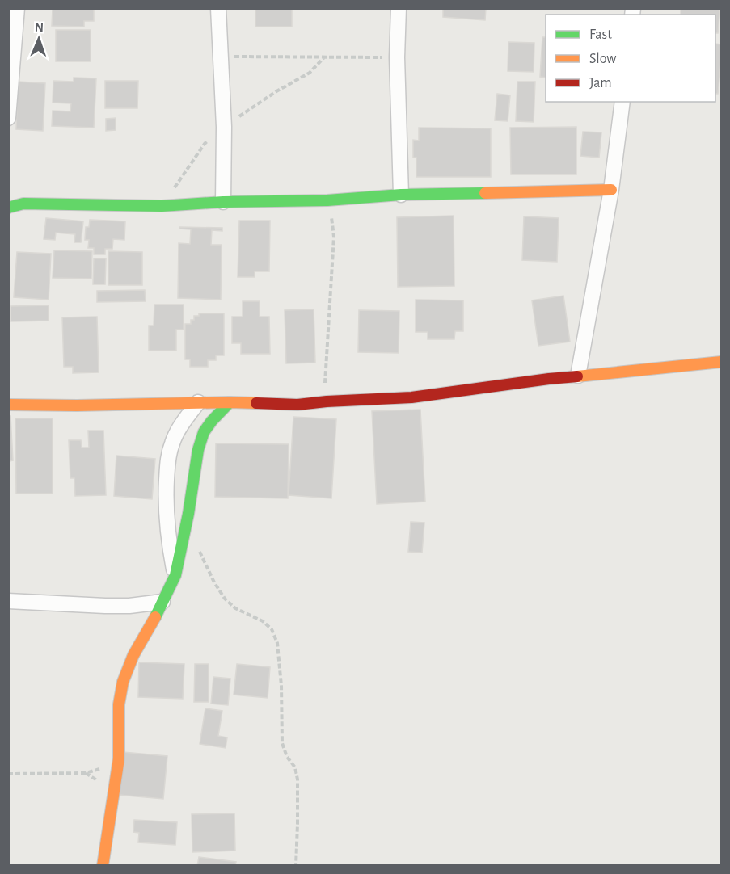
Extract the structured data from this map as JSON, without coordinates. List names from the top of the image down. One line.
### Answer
{"legend":["Fast","Slow","Jam"],"north":"top"}
